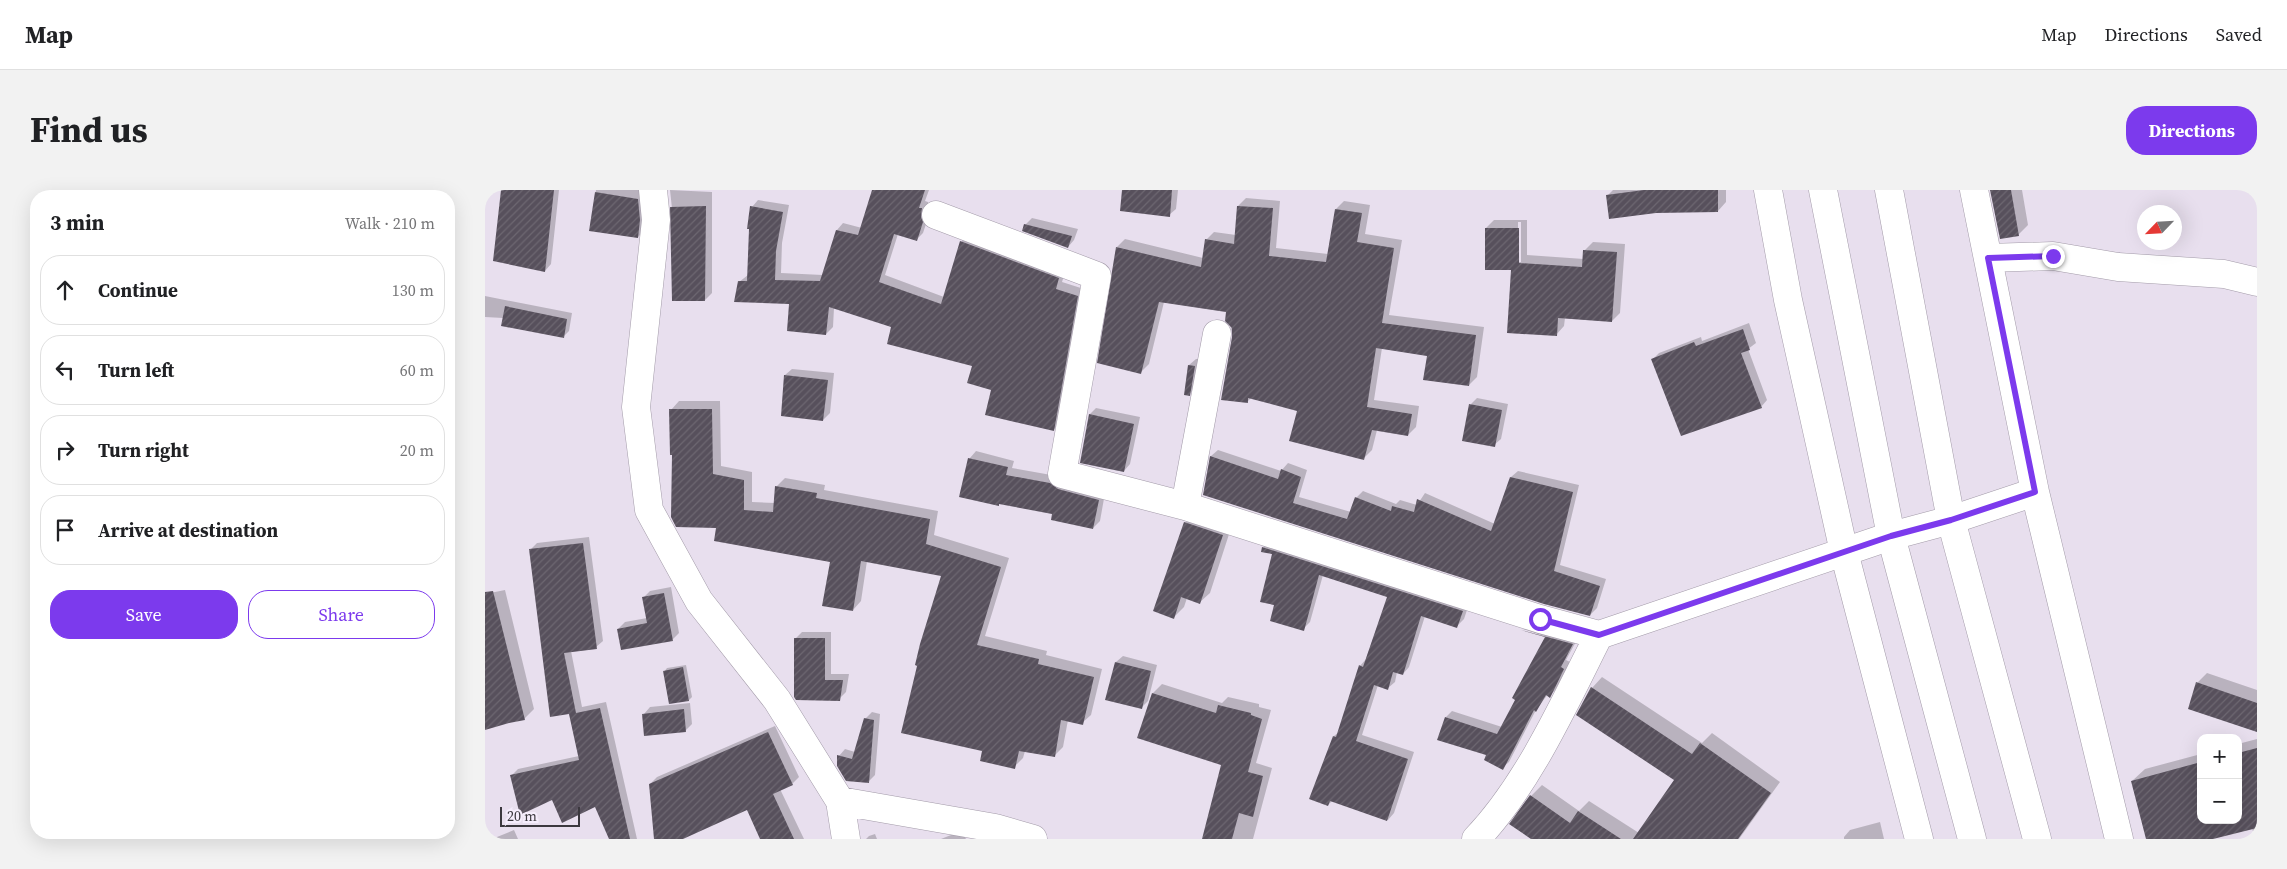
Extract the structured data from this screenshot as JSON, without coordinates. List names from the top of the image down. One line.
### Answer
{"scale_bar":"20 m","north":"bottom left","page":{"header":"Map","nav":["Map","Directions","Saved"],"title":"Find us","buttons":["Directions",["Save","Share"]],"heading":["3 min","Walk · 210 m"],"list":[["Continue","130 m"],["Turn left","60 m"],["Turn right","20 m"],"Arrive at destination"],"map_buttons":["+","−"],"scale":"20 m"}}
